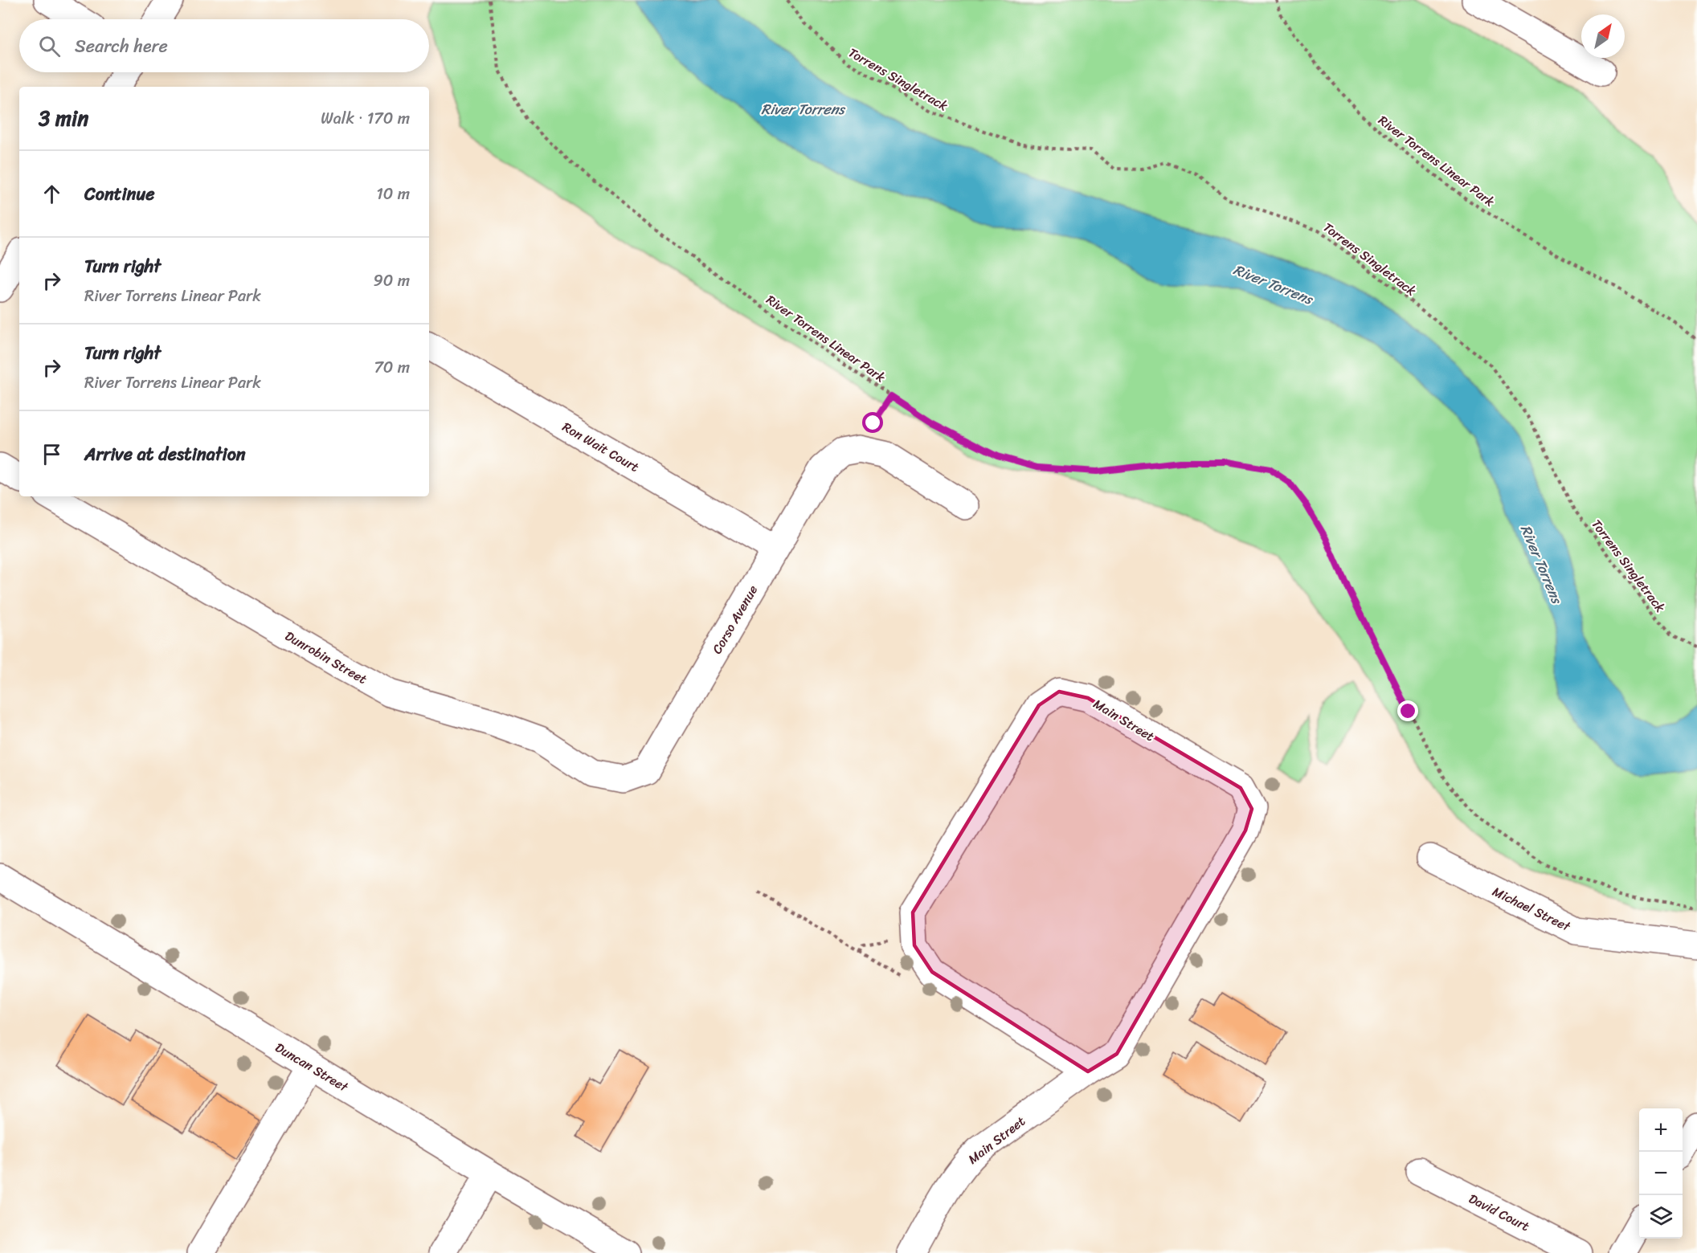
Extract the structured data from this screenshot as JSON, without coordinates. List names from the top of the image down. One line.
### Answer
{"streets":{"street":["Ron Wait Court","Corso Avenue","Dunrobin Street","Main Street","Michael Street","Duncan Street","David Court"],"path":["Torrens Singletrack","River Torrens Linear Park"]},"crossings":[["Ron Wait Court","Corso Avenue"],["Corso Avenue","Dunrobin Street"]],"water":["River Torrens"],"north":"top right","page":{"search":"Search here","heading":["3 min","Walk · 170 m"],"list":[["Continue","10 m"],["Turn right","River Torrens Linear Park","90 m"],["Turn right","River Torrens Linear Park","70 m"],"Arrive at destination"],"map_buttons":["+","−"]}}
